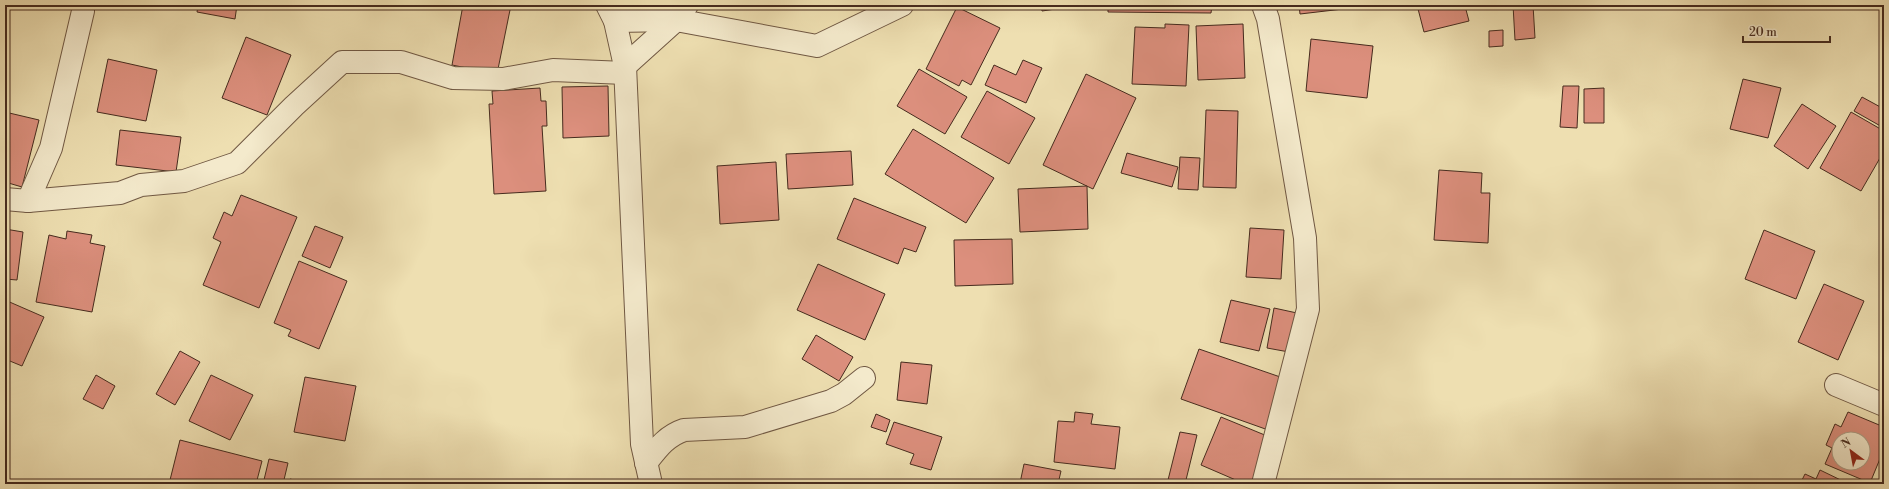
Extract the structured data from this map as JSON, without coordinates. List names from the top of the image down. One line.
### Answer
{"scale_bar":"20 m","north":"top left"}
